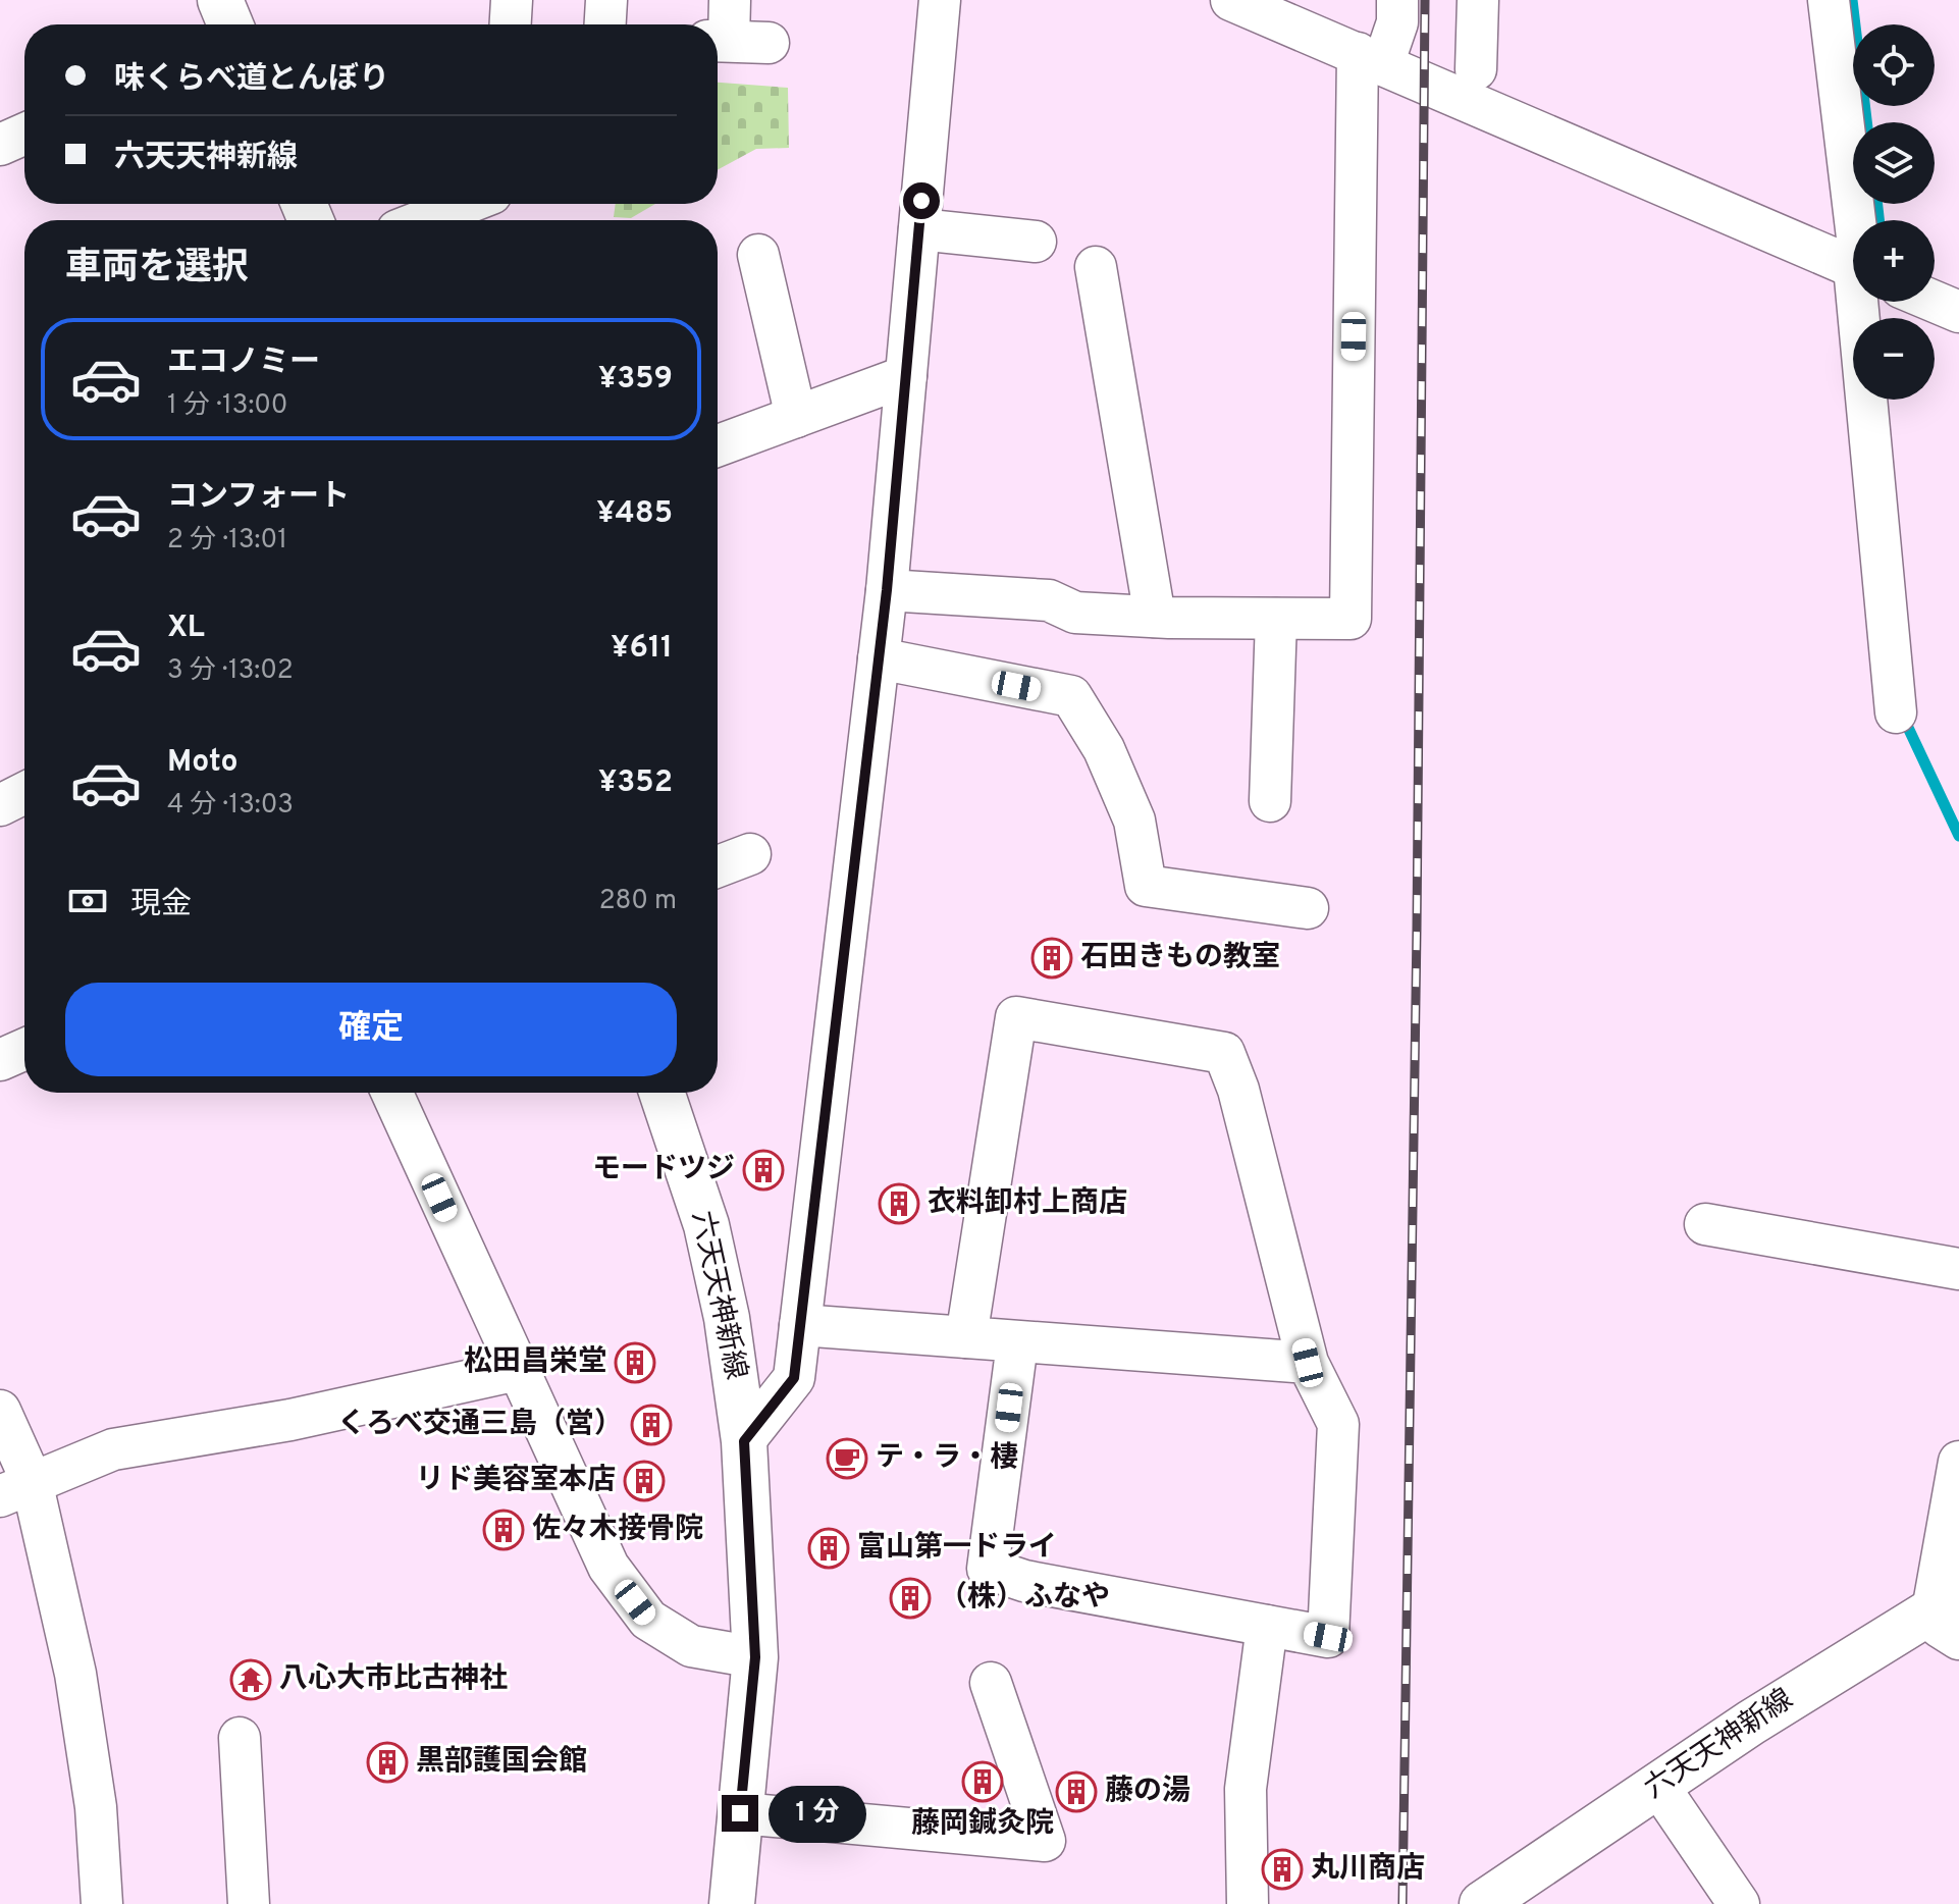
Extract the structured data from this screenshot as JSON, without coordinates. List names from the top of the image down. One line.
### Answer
{"streets":{"main road":["六天天神新線"]},"places":{"building":["石田きもの教室","モードツジ","衣料卸村上商店","松田昌栄堂","くろべ交通三島（営）","リド美容室本店","佐々木接骨院","富山第一ドライ","（株）ふなや","黒部護国会館","藤岡鍼灸院","藤の湯","丸川商店"],"cafe":["テ・ラ・棲"],"temple":["八心大市比古神社"]},"page":{"map_buttons":["+","−"],"banner":["味くらべ道とんぼり","六天天神新線"],"heading":"車両を選択","list":[{"name":"エコノミー","note":"1 分 · 13:00","value":"¥359"},{"name":"コンフォート","note":"2 分 · 13:01","value":"¥485"},{"name":"XL","note":"3 分 · 13:02","value":"¥611"},{"name":"Moto","note":"4 分 · 13:03","value":"¥352"}],"pay":["現金","280 m"],"buttons":"確定","bubble":"1 分"}}
